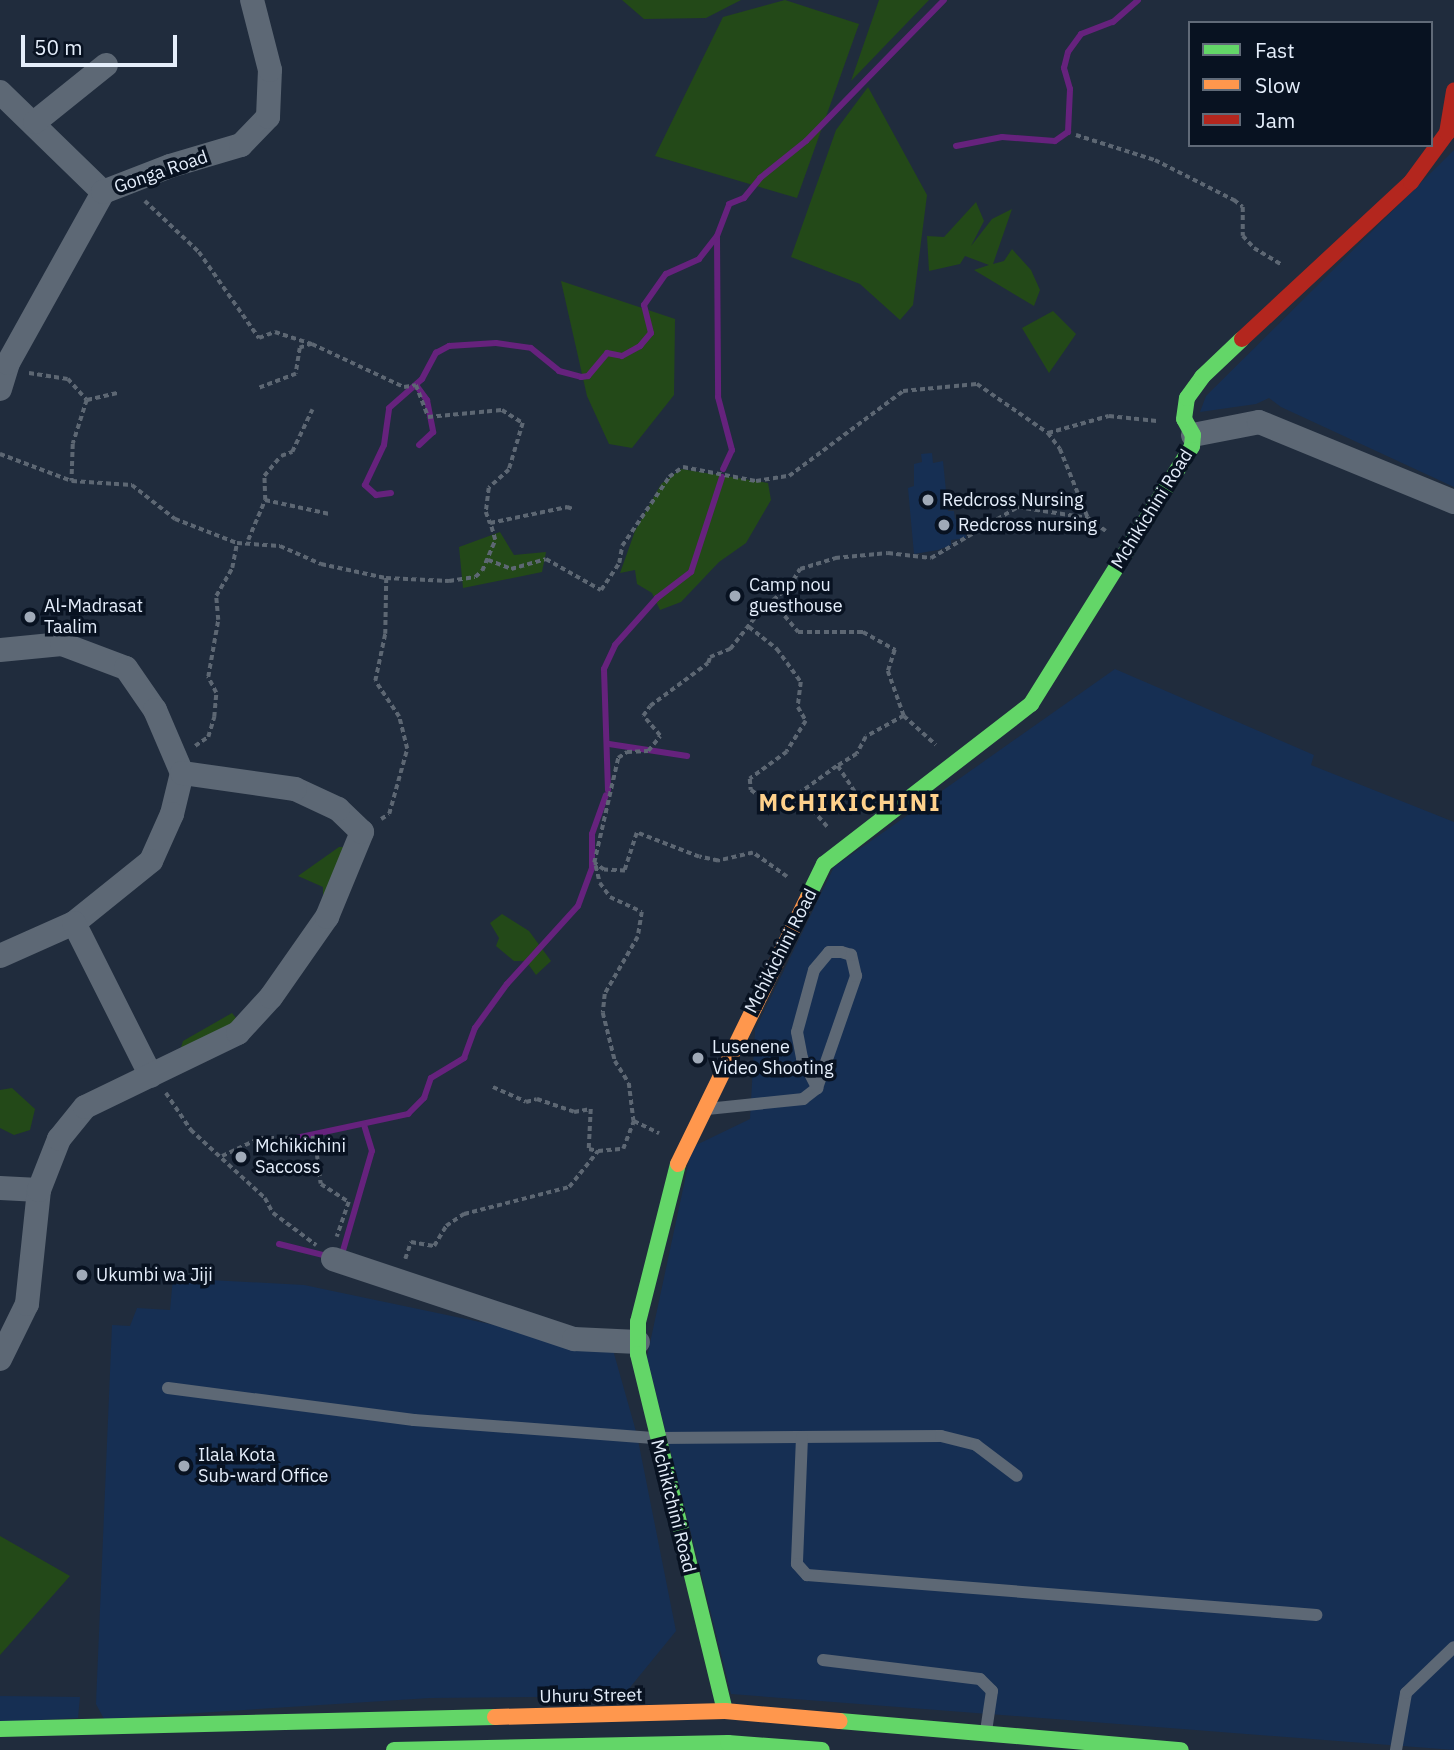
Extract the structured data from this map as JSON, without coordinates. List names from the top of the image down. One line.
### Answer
{"streets":{"street":["Gonga Road","Mchikichini Road","Uhuru Street"]},"crossings":[["Mchikichini Road","Uhuru Street"]],"districts":["MCHIKICHINI"],"places":["Redcross Nursing","Redcross nursing","Camp nou guesthouse","Al-Madrasat Taalim","Lusenene Video Shooting","Mchikichini Saccoss","Ukumbi wa Jiji","Ilala Kota Sub-ward Office"],"legend":["Fast","Slow","Jam"],"scale_bar":"50 m"}
